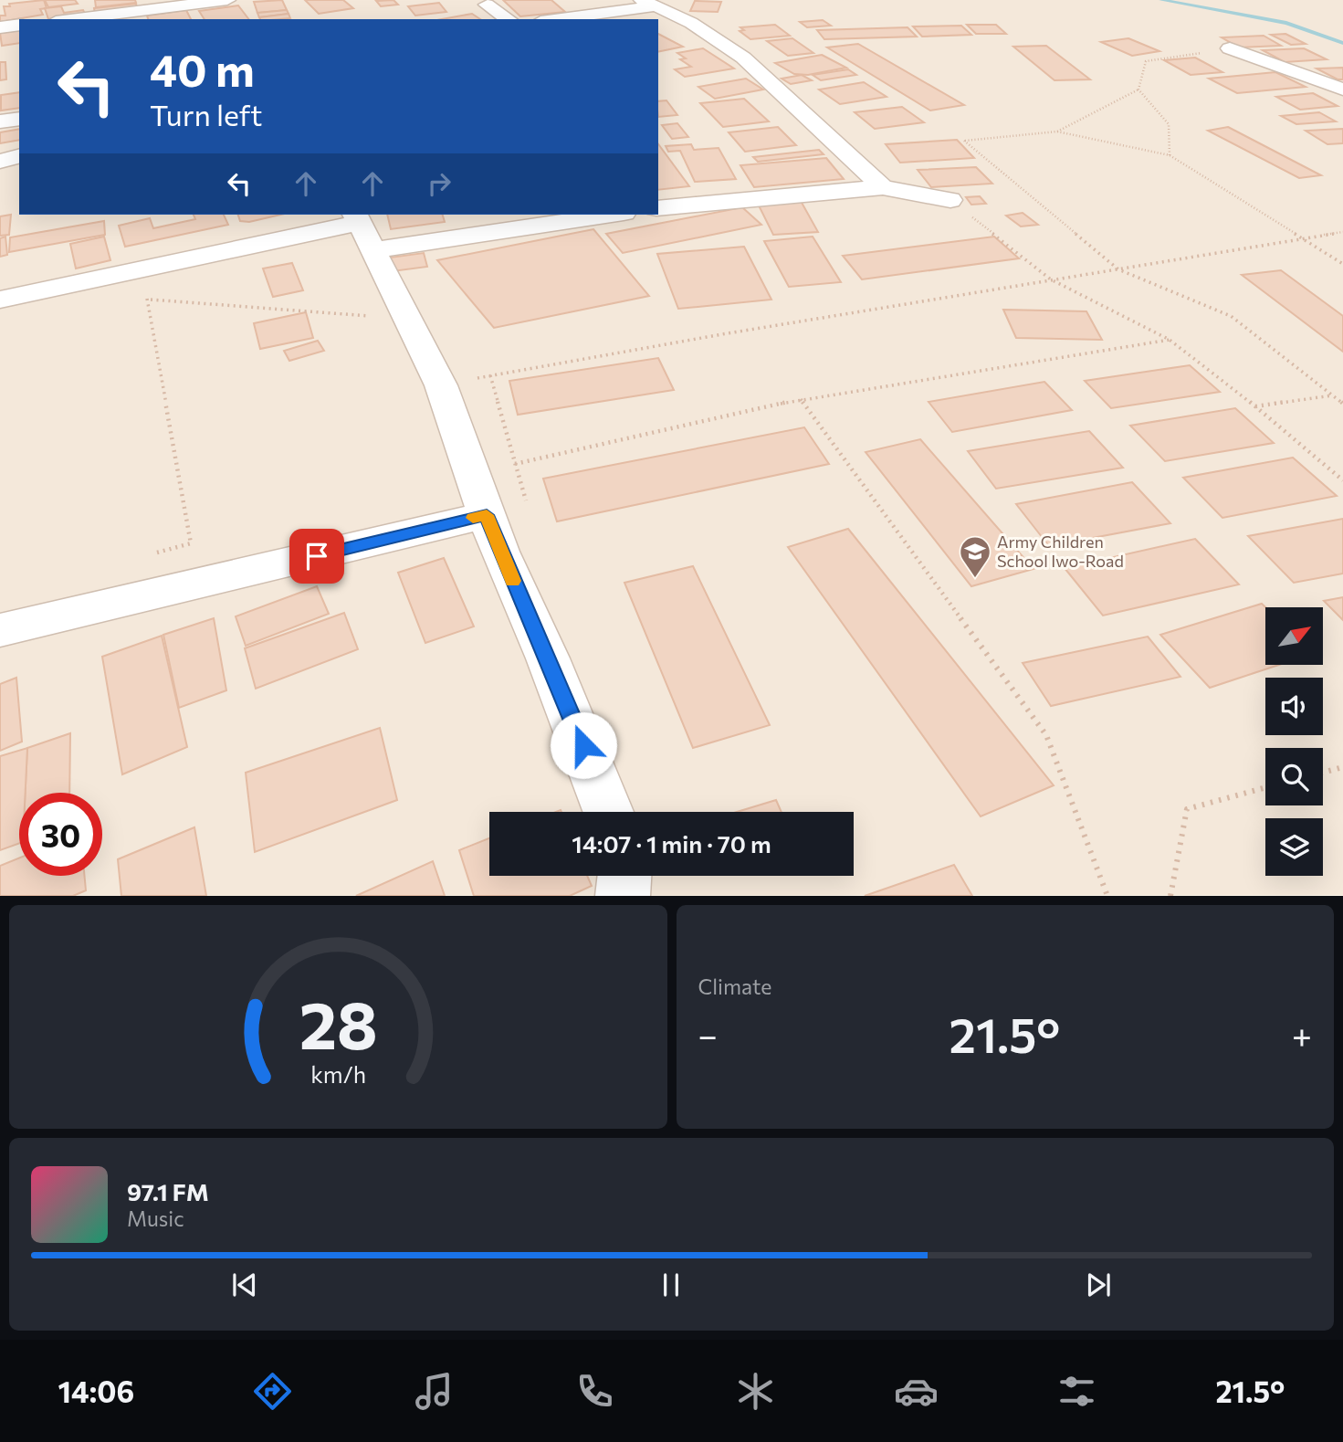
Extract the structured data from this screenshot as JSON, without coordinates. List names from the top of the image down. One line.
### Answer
{"places":{"school or university":["Army Children School Iwo-Road"]},"north":"top right","page":{"turn":["40 m","Turn left"],"limit":"30","trip":"14:07 · 1 min · 70 m","tile":"Climate","heat":["−","21.5°","+"],"song":["97.1 FM","Music"],"tabs":["14:06","21.5°"],"gauge":["28","km/h"]}}
